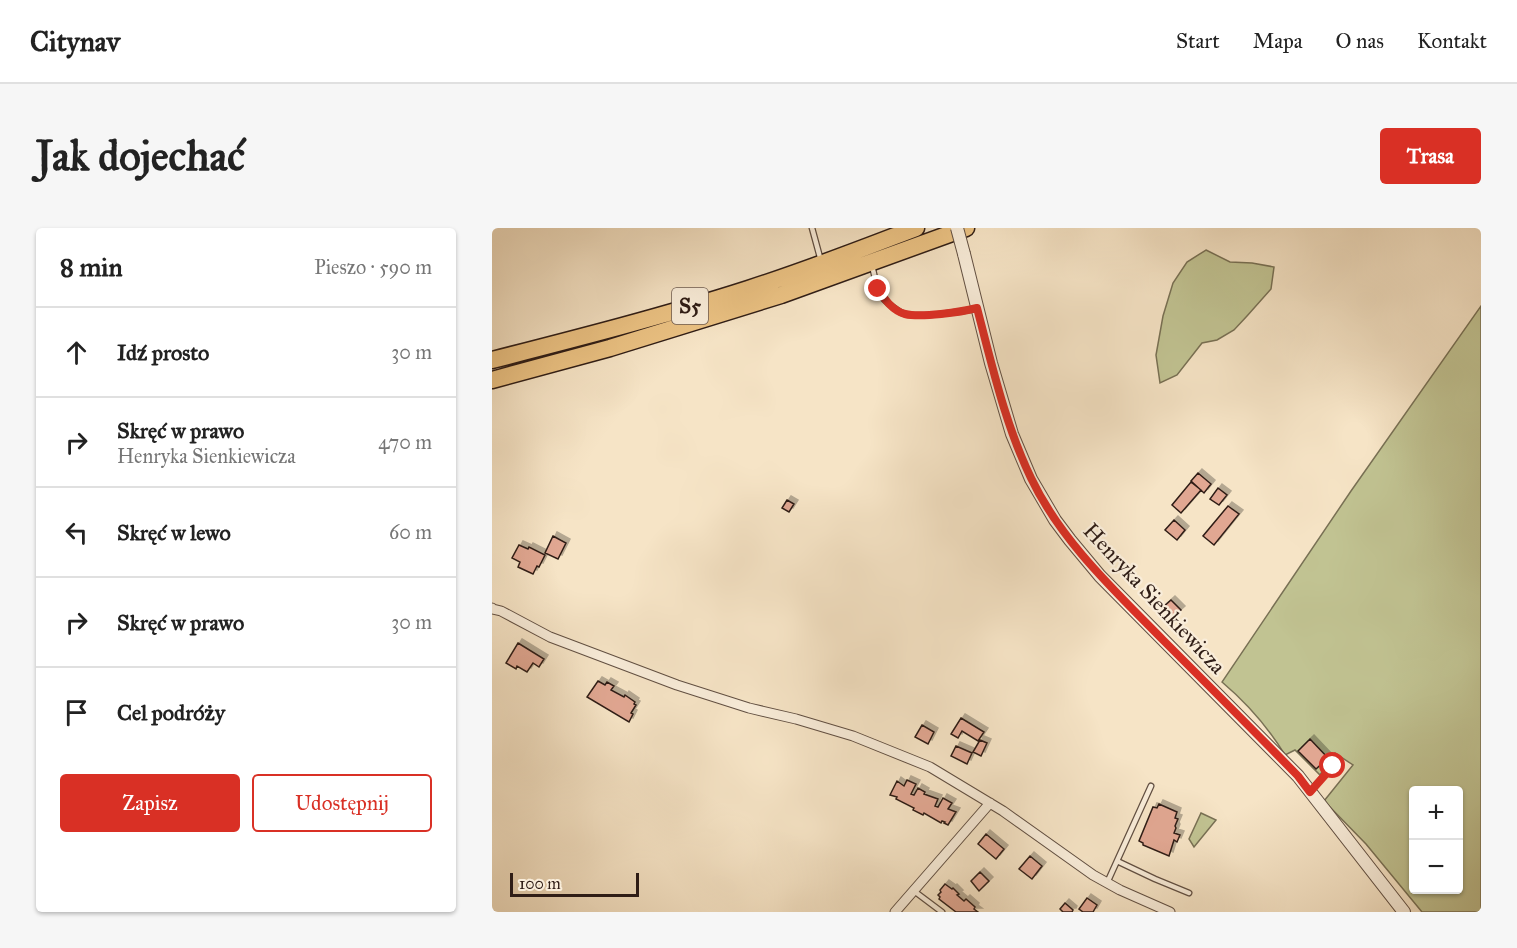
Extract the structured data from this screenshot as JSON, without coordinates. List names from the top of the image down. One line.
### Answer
{"streets":{"highway":["S5"],"street":["Henryka Sienkiewicza"]},"scale_bar":"100 m","page":{"header":"Citynav","nav":["Start","Mapa","O nas","Kontakt"],"buttons":["Trasa",["Zapisz","Udostępnij"]],"title":"Jak dojechać","heading":["8 min","Pieszo · 590 m"],"list":[["Idź prosto","30 m"],["Skręć w prawo","Henryka Sienkiewicza","470 m"],["Skręć w lewo","60 m"],["Skręć w prawo","30 m"],"Cel podróży"],"map_buttons":["+","−"],"scale":"100 m"}}
